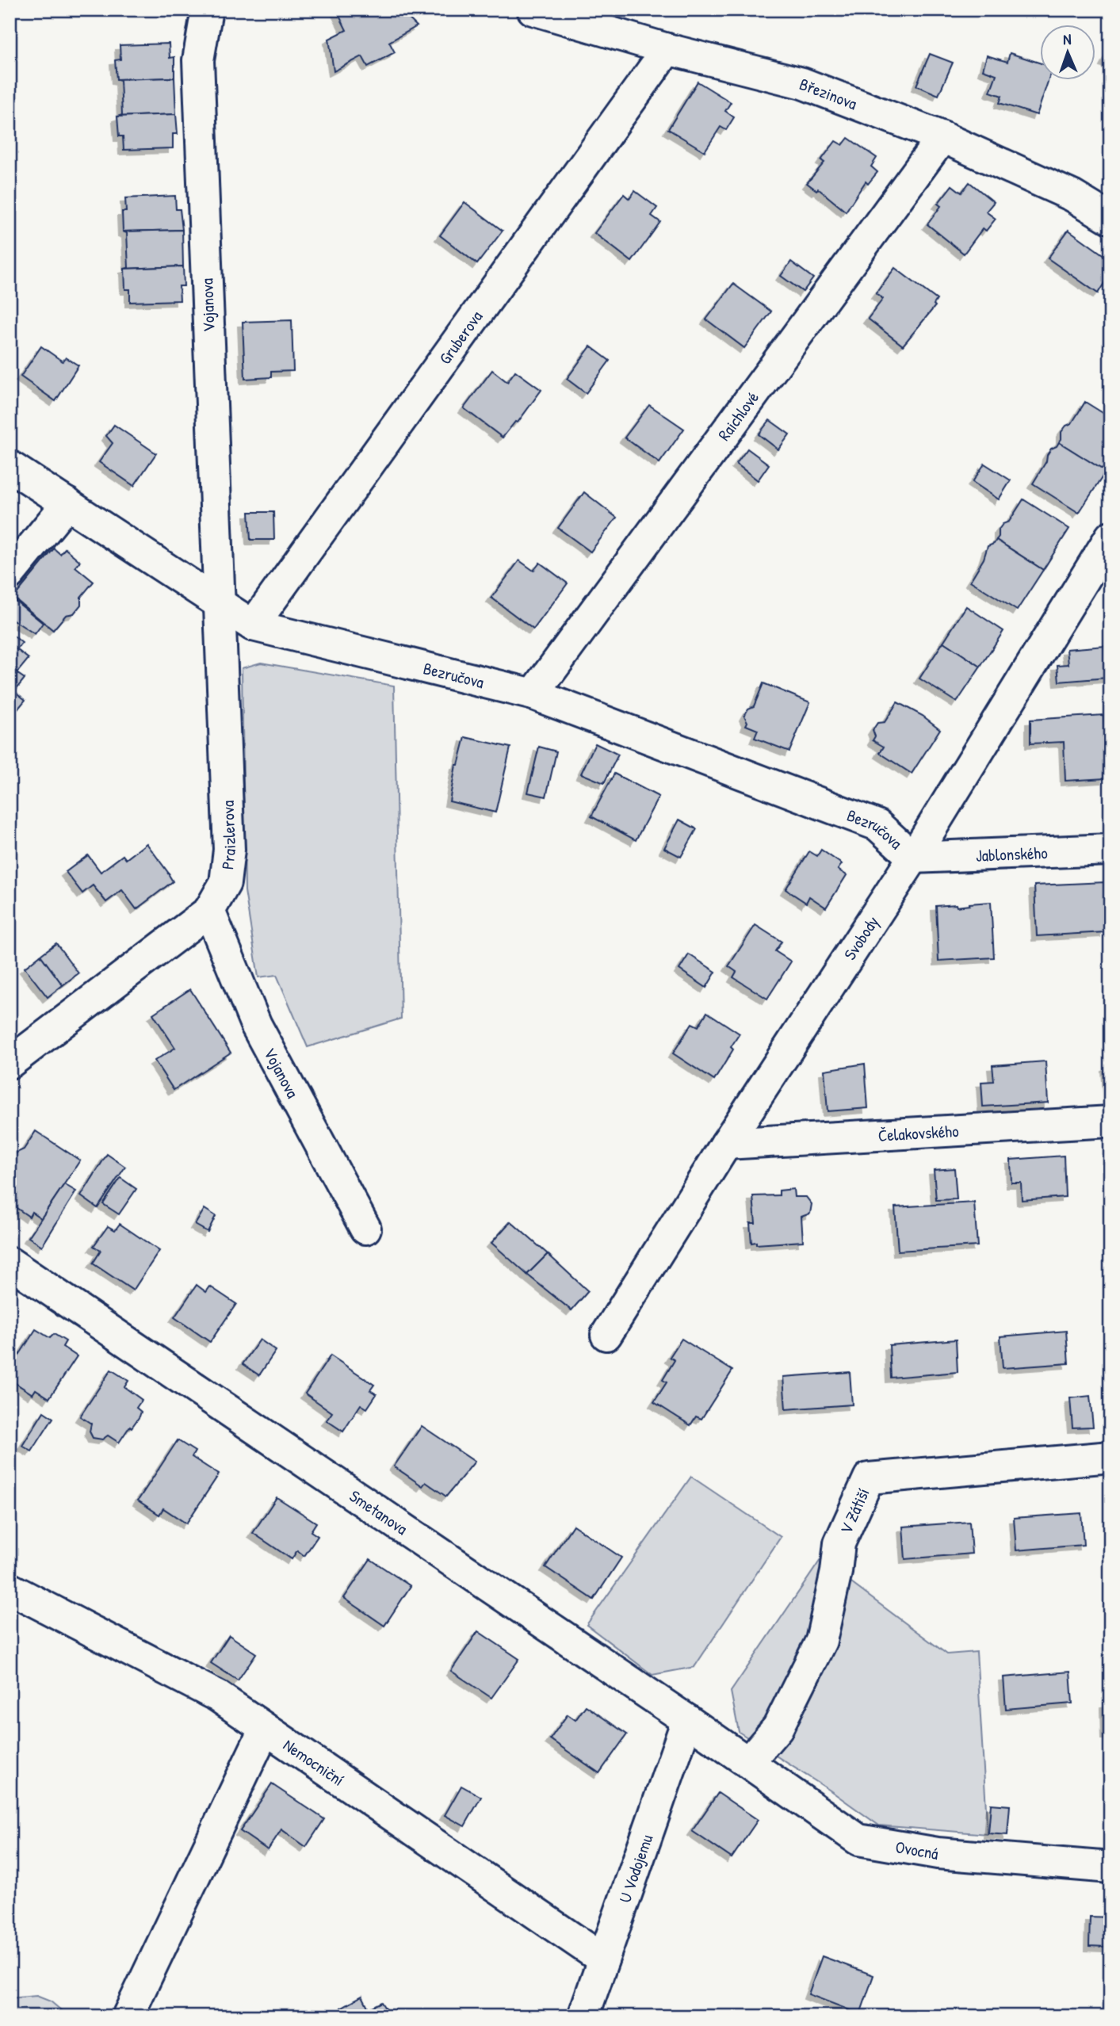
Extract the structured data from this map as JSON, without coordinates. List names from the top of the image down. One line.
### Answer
{"streets":{"street":["Březinova","Vojanova","Gruberova","Raichlové","Bezručova","Praizlerova","Jablonského","Svobody","Čelakovského","V Zátiší","Smetanova","Nemocniční","Ovocná","U Vodojemu"]},"crossings":[["Březinova","Gruberova"],["Březinova","Raichlové"],["Vojanova","Bezručova"],["Vojanova","Praizlerova"],["Gruberova","Bezručova"],["Raichlové","Bezručova"],["Bezručova","Praizlerova"],["Bezručova","Jablonského"],["Bezručova","Svobody"],["Jablonského","Svobody"],["Svobody","Čelakovského"],["V Zátiší","Smetanova"],["V Zátiší","Ovocná"],["Smetanova","Ovocná"],["Smetanova","U Vodojemu"],["Nemocniční","U Vodojemu"]],"north":"top"}
